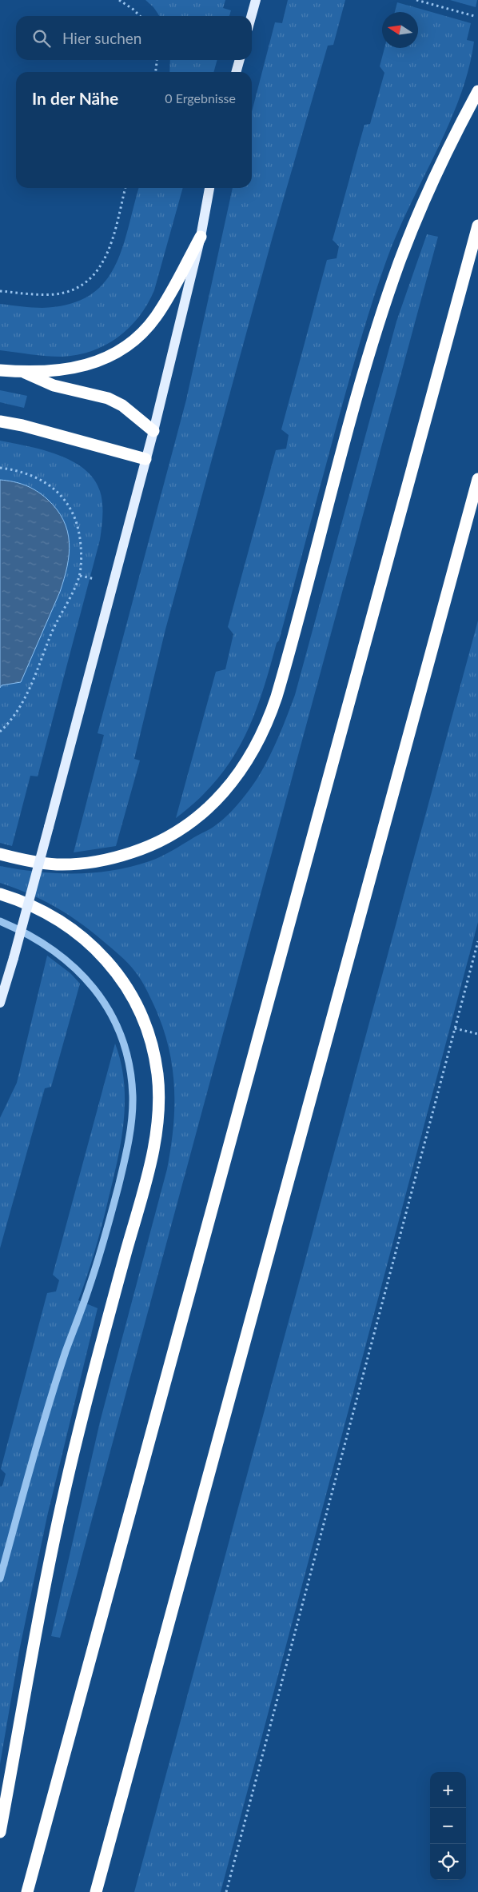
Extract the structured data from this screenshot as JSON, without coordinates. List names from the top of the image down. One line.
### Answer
{"north":"left","page":{"search":"Hier suchen","heading":["In der Nähe","0 Ergebnisse"],"map_buttons":["+","−"]}}
